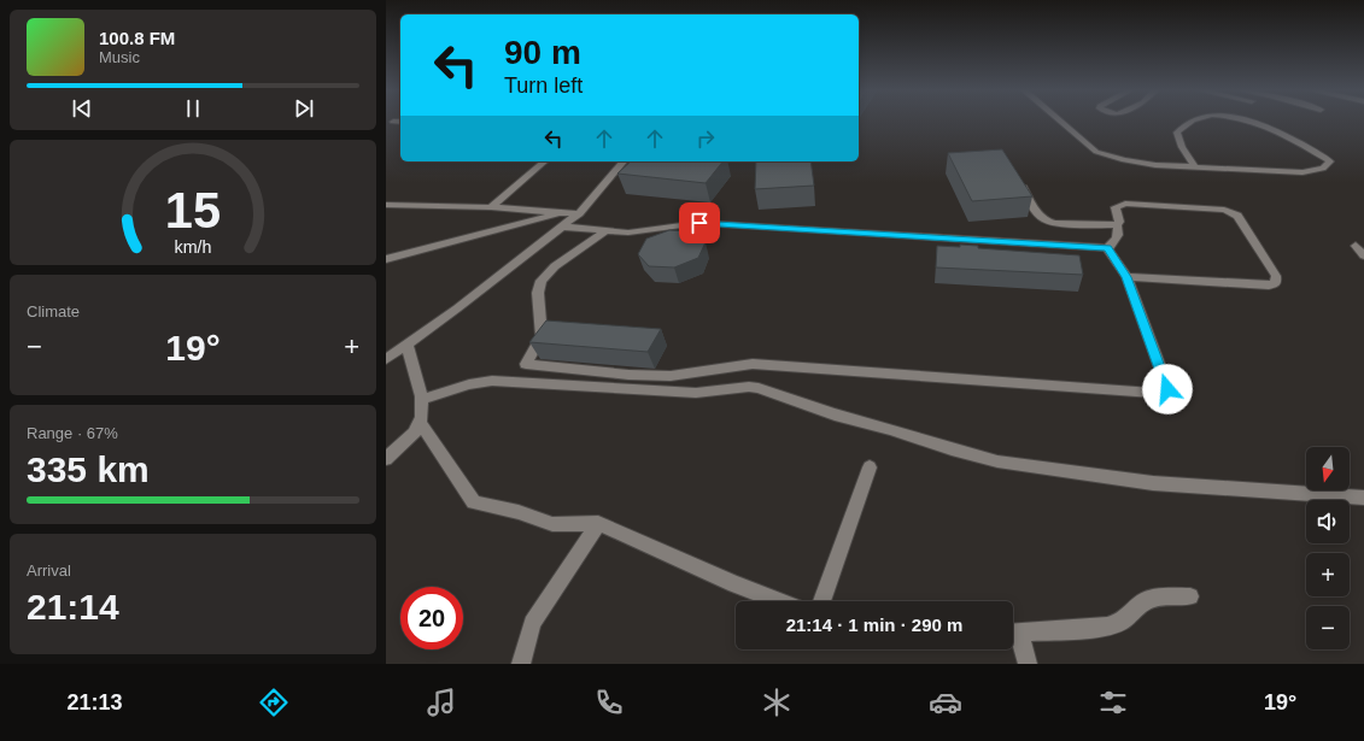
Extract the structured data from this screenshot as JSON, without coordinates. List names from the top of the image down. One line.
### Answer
{"north":"bottom","page":{"turn":["90 m","Turn left"],"song":["100.8 FM","Music"],"tile":["Climate",["Range · 67%","335 km"],["Arrival","21:14"]],"heat":["−","19°","+"],"map_buttons":["+","−"],"limit":"20","trip":"21:14 · 1 min · 290 m","tabs":["21:13","19°"],"gauge":["15","km/h"]}}
